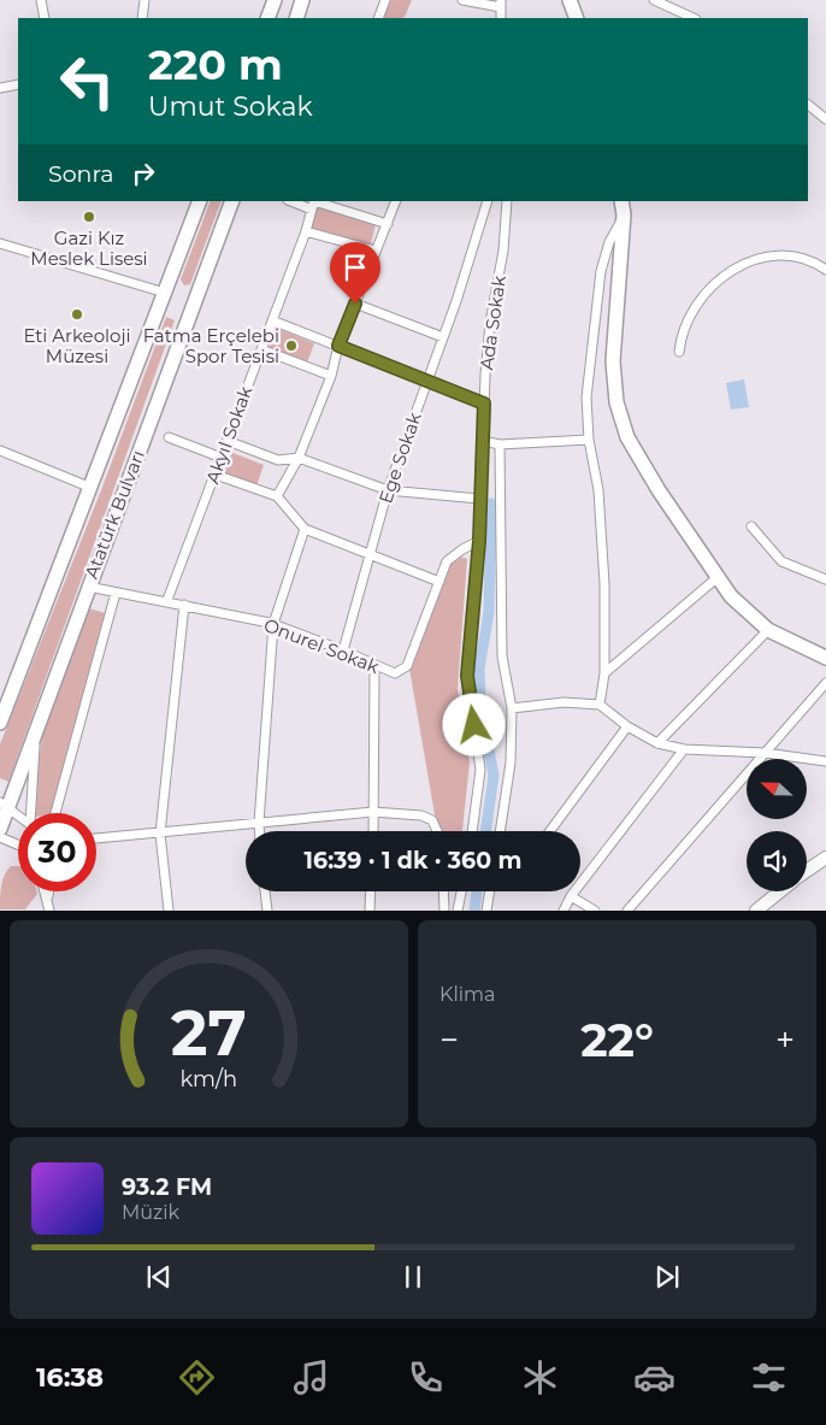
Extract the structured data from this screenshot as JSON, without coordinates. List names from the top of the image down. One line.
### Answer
{"streets":{"main road":["Atatürk Bulvarı"],"street":["Ada Sokak","Akyıl Sokak","Ege Sokak","Onurel Sokak"]},"crossings":[["Ada Sokak","Onurel Sokak"],["Akyıl Sokak","Onurel Sokak"],["Ege Sokak","Onurel Sokak"],["Atatürk Bulvarı","Onurel Sokak"]],"places":["Gazi Kız Meslek Lisesi","Eti Arkeoloji Müzesi","Fatma Erçelebi Spor Tesisi"],"north":"left","page":{"turn":["220 m","Umut Sokak"],"then":"Sonra","limit":"30","trip":"16:39 · 1 dk · 360 m","tile":"Klima","heat":["−","22°","+"],"song":["93.2 FM","Müzik"],"tabs":"16:38","gauge":["27","km/h"]}}
